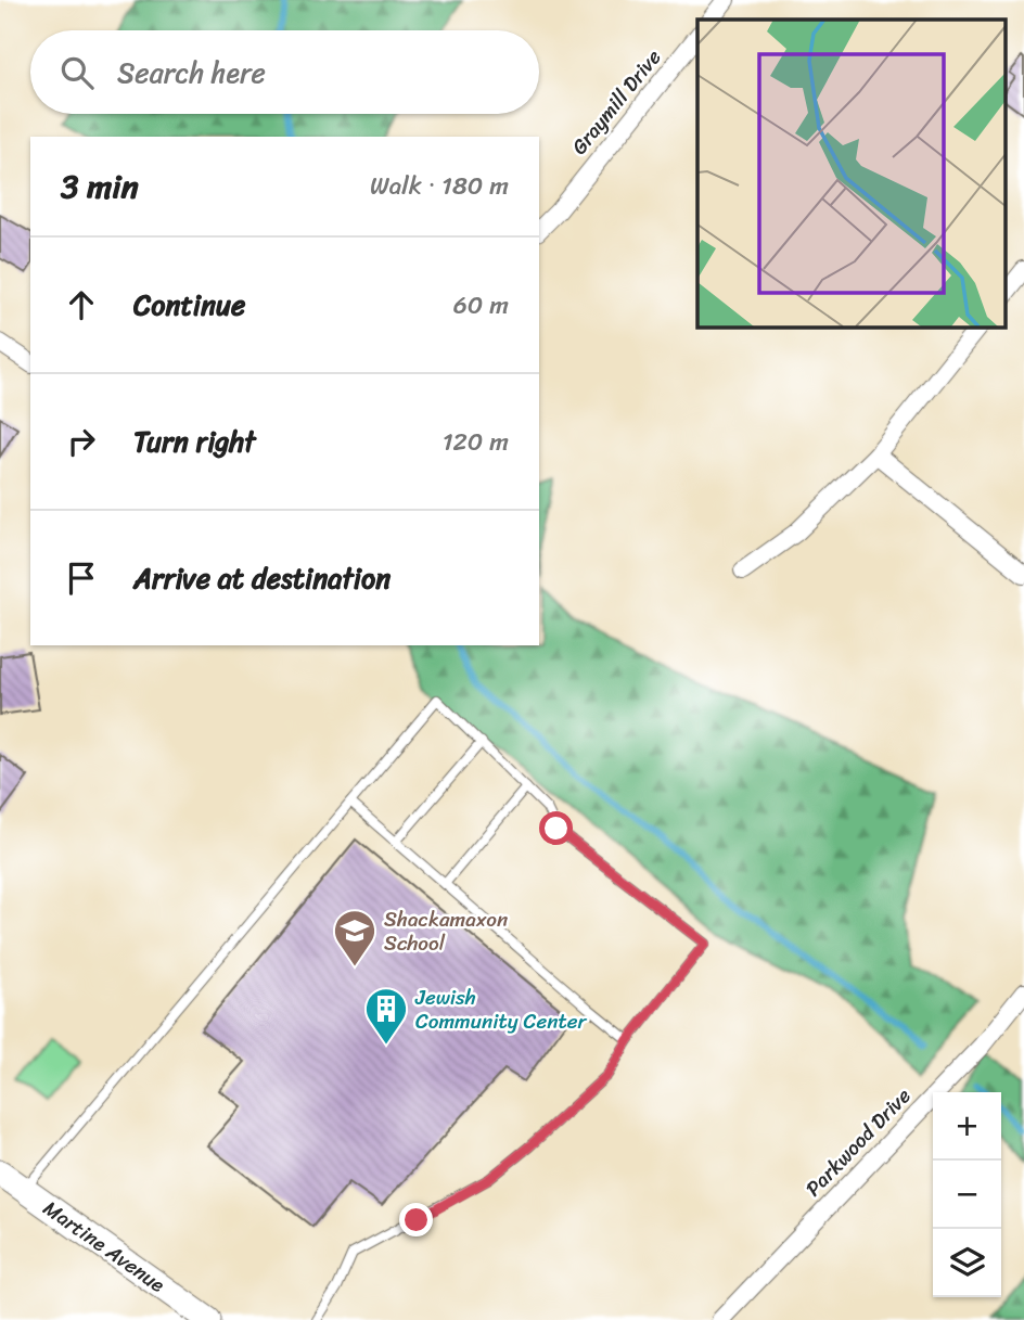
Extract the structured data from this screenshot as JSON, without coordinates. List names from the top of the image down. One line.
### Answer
{"streets":{"main road":["Martine Avenue"],"street":["Graymill Drive","Parkwood Drive"]},"places":{"school or university":["Shackamaxon School"],"building":["Jewish Community Center"]},"page":{"search":"Search here","heading":["3 min","Walk · 180 m"],"list":[["Continue","60 m"],["Turn right","120 m"],"Arrive at destination"],"map_buttons":["+","−"]}}
